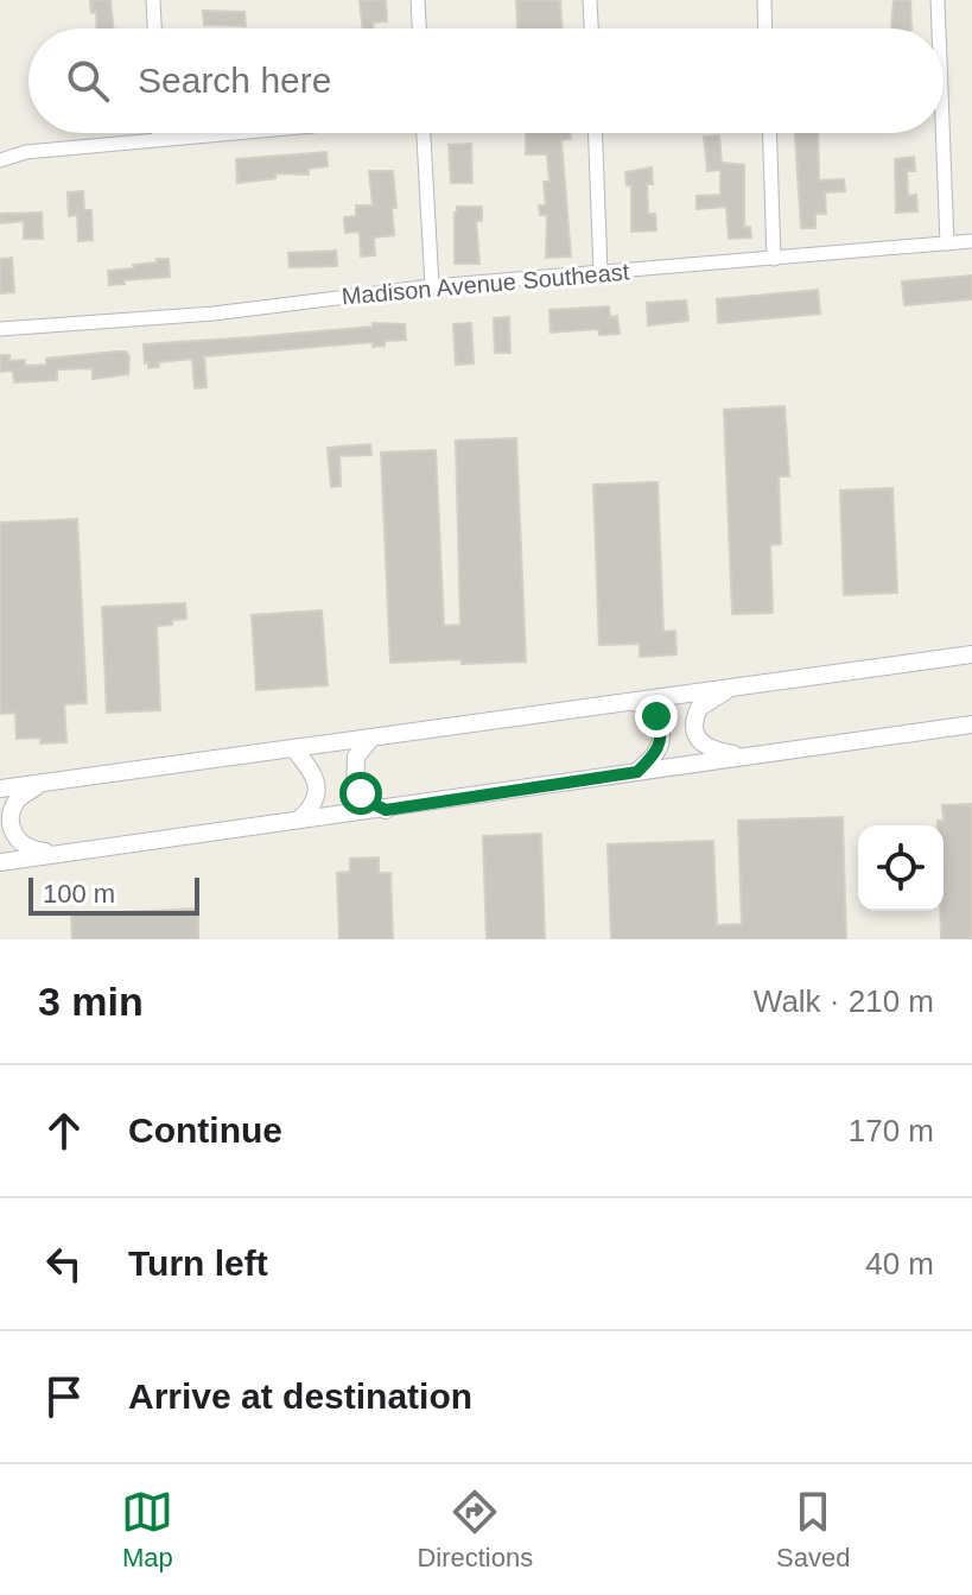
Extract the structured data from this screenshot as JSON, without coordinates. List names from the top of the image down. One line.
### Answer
{"streets":{"street":["Madison Avenue Southeast"]},"scale_bar":"100 m","page":{"search":"Search here","scale":"100 m","heading":["3 min","Walk · 210 m"],"list":[["Continue","170 m"],["Turn left","40 m"],"Arrive at destination"],"nav":["Map","Directions","Saved"]}}
